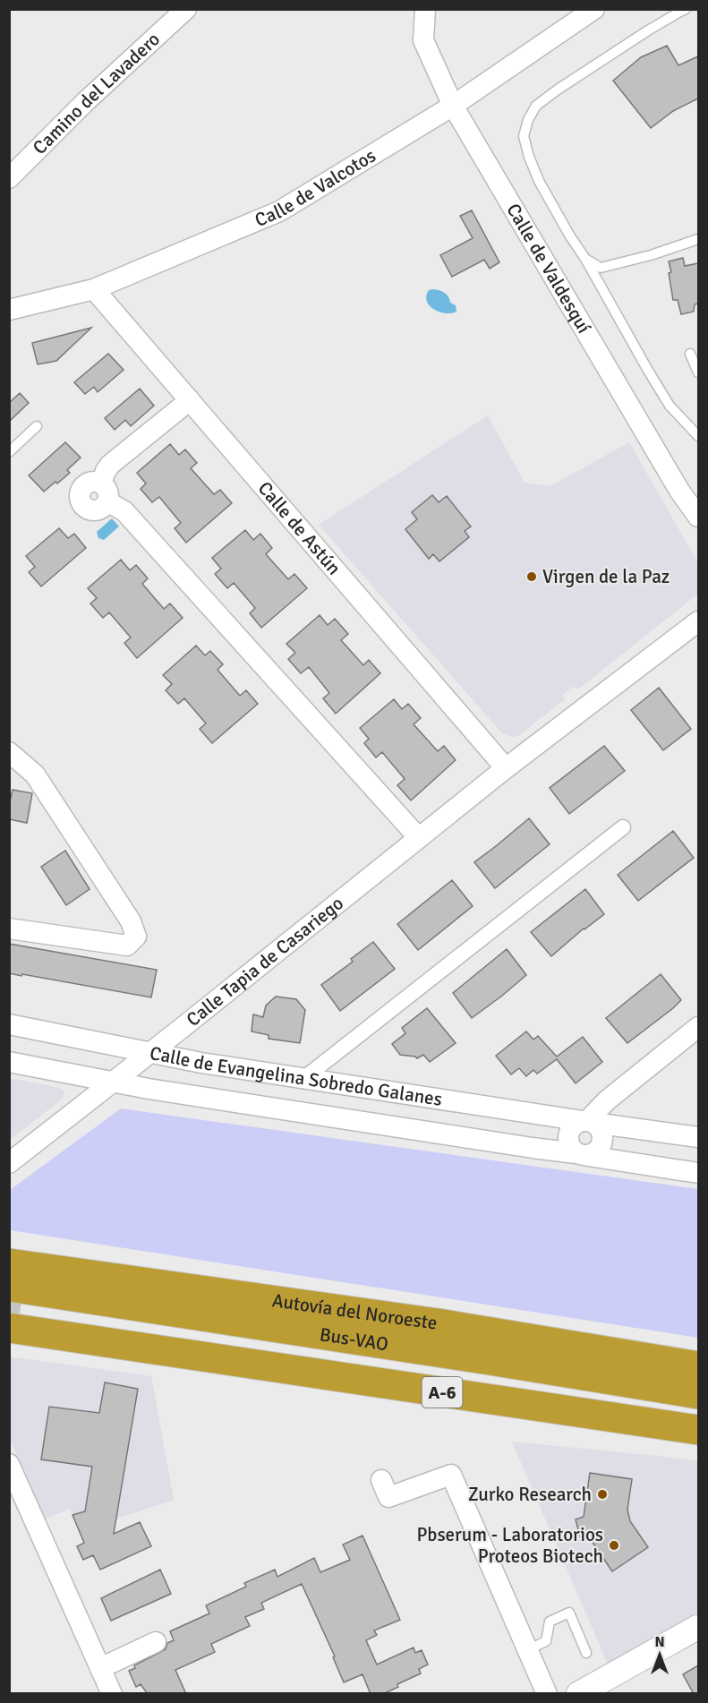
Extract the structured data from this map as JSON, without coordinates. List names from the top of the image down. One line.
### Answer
{"streets":{"highway":["Autovía del Noroeste","Bus-VAO","A-6"],"street":["Camino del Lavadero","Calle de Valcotos","Calle de Valdesquí","Calle de Astún","Calle Tapia de Casariego","Calle de Evangelina Sobredo Galanes"]},"crossings":[["Calle de Valcotos","Calle de Valdesquí"],["Calle de Valcotos","Calle de Astún"],["Calle de Astún","Calle Tapia de Casariego"],["Calle Tapia de Casariego","Calle de Evangelina Sobredo Galanes"],["Bus-VAO","A-6"]],"places":["Virgen de la Paz","Zurko Research","Pbserum - Laboratorios Proteos Biotech"],"north":"top"}
